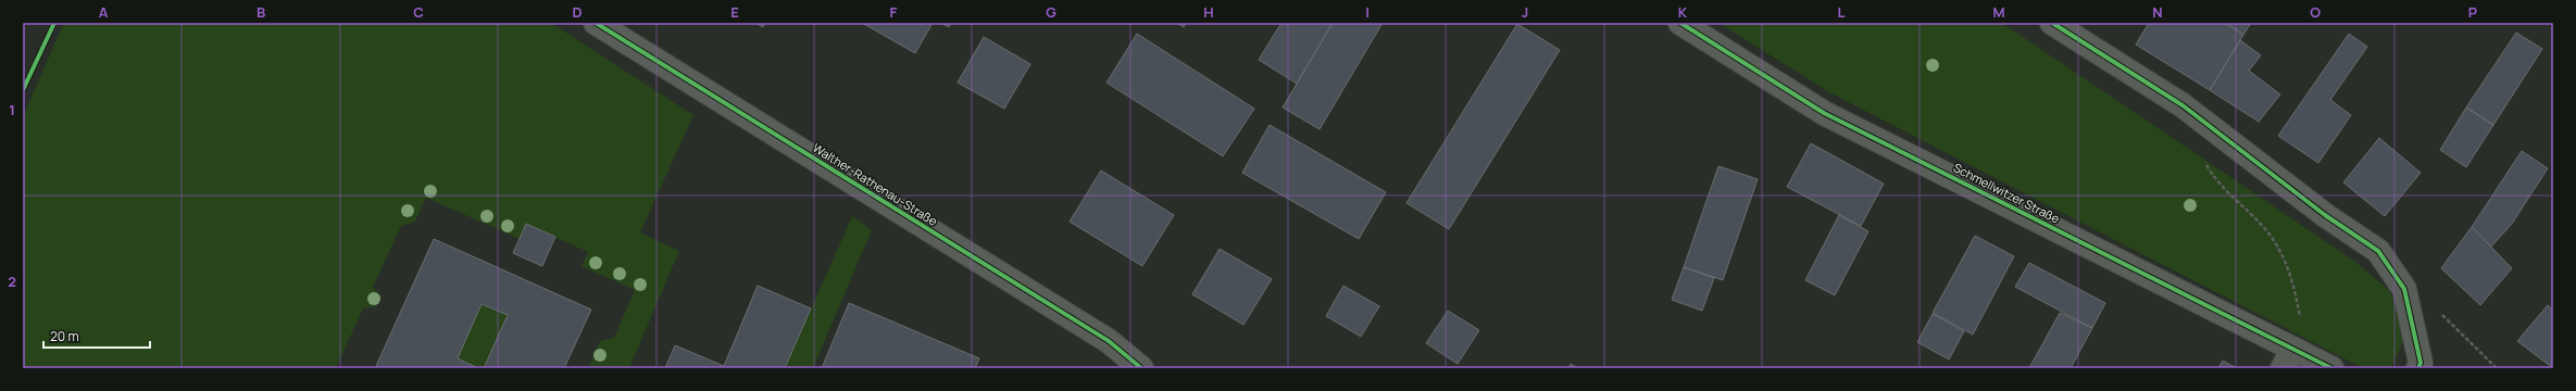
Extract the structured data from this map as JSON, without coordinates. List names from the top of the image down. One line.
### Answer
{"streets":{"street":["Walther-Rathenau-Straße","Schmellwitzer Straße"]},"scale_bar":"20 m","grid":{"columns":["A","B","C","D","E","F","G","H","I","J","K","L","M","N","O","P"],"rows":["1","2"]}}
